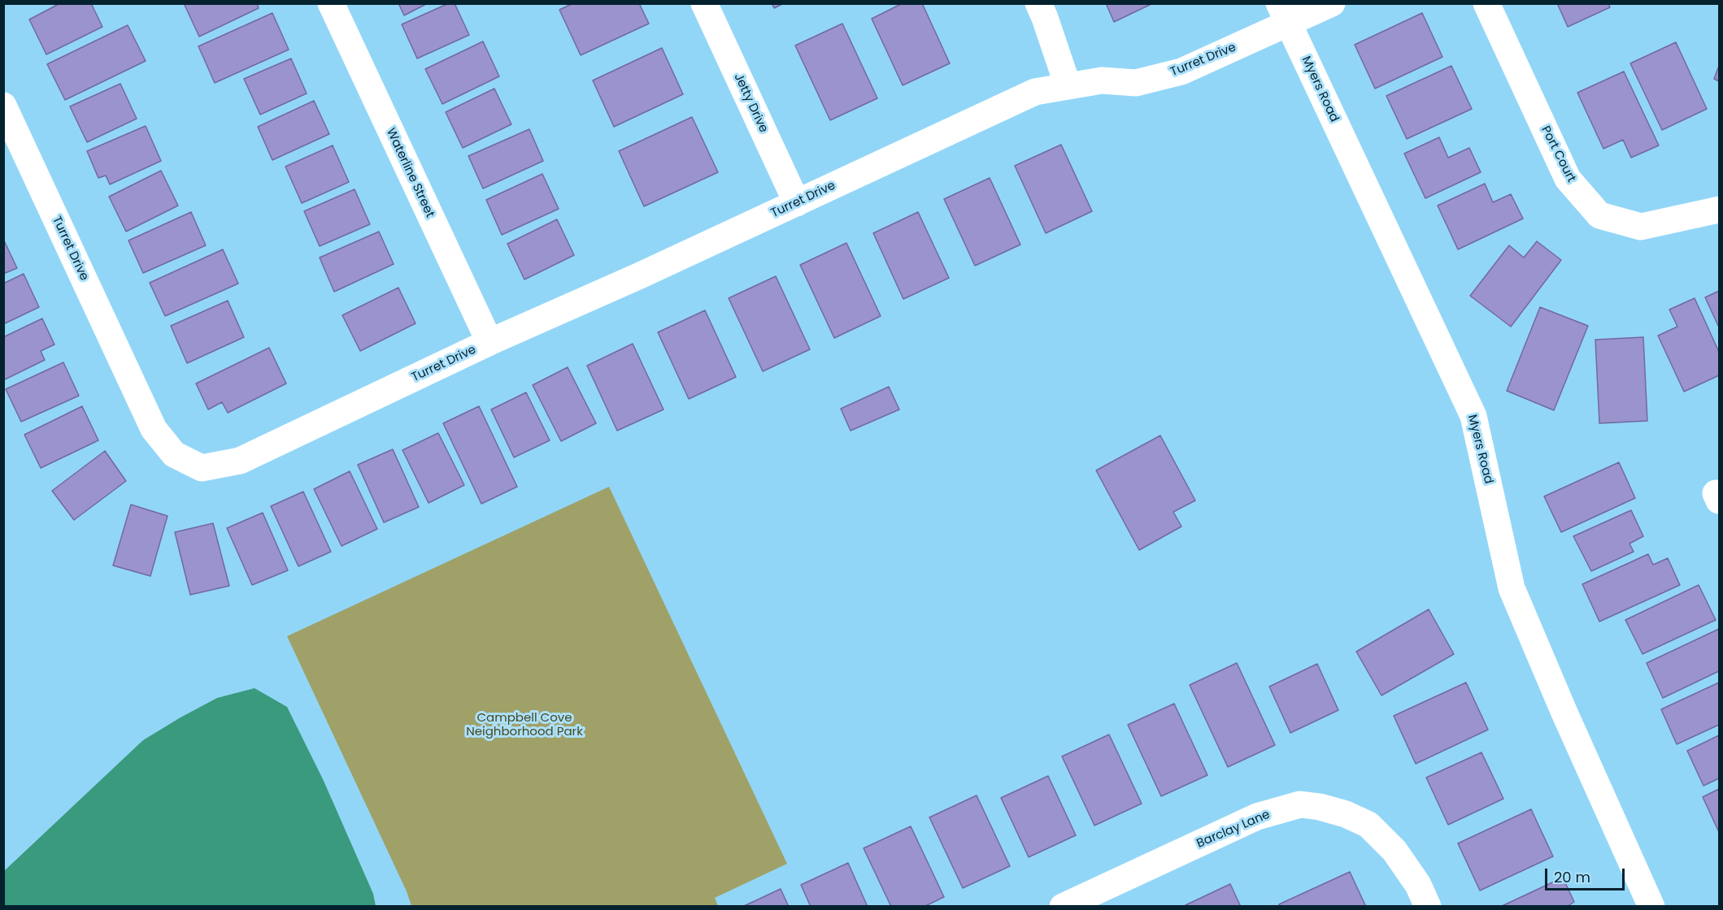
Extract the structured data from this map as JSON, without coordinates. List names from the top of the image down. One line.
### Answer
{"streets":{"street":["Turret Drive","Myers Road","Jetty Drive","Port Court","Waterline Street","Barclay Lane"]},"crossings":[["Turret Drive","Myers Road"],["Turret Drive","Jetty Drive"],["Turret Drive","Waterline Street"]],"parks":["Campbell Cove Neighborhood Park"],"scale_bar":"20 m"}
